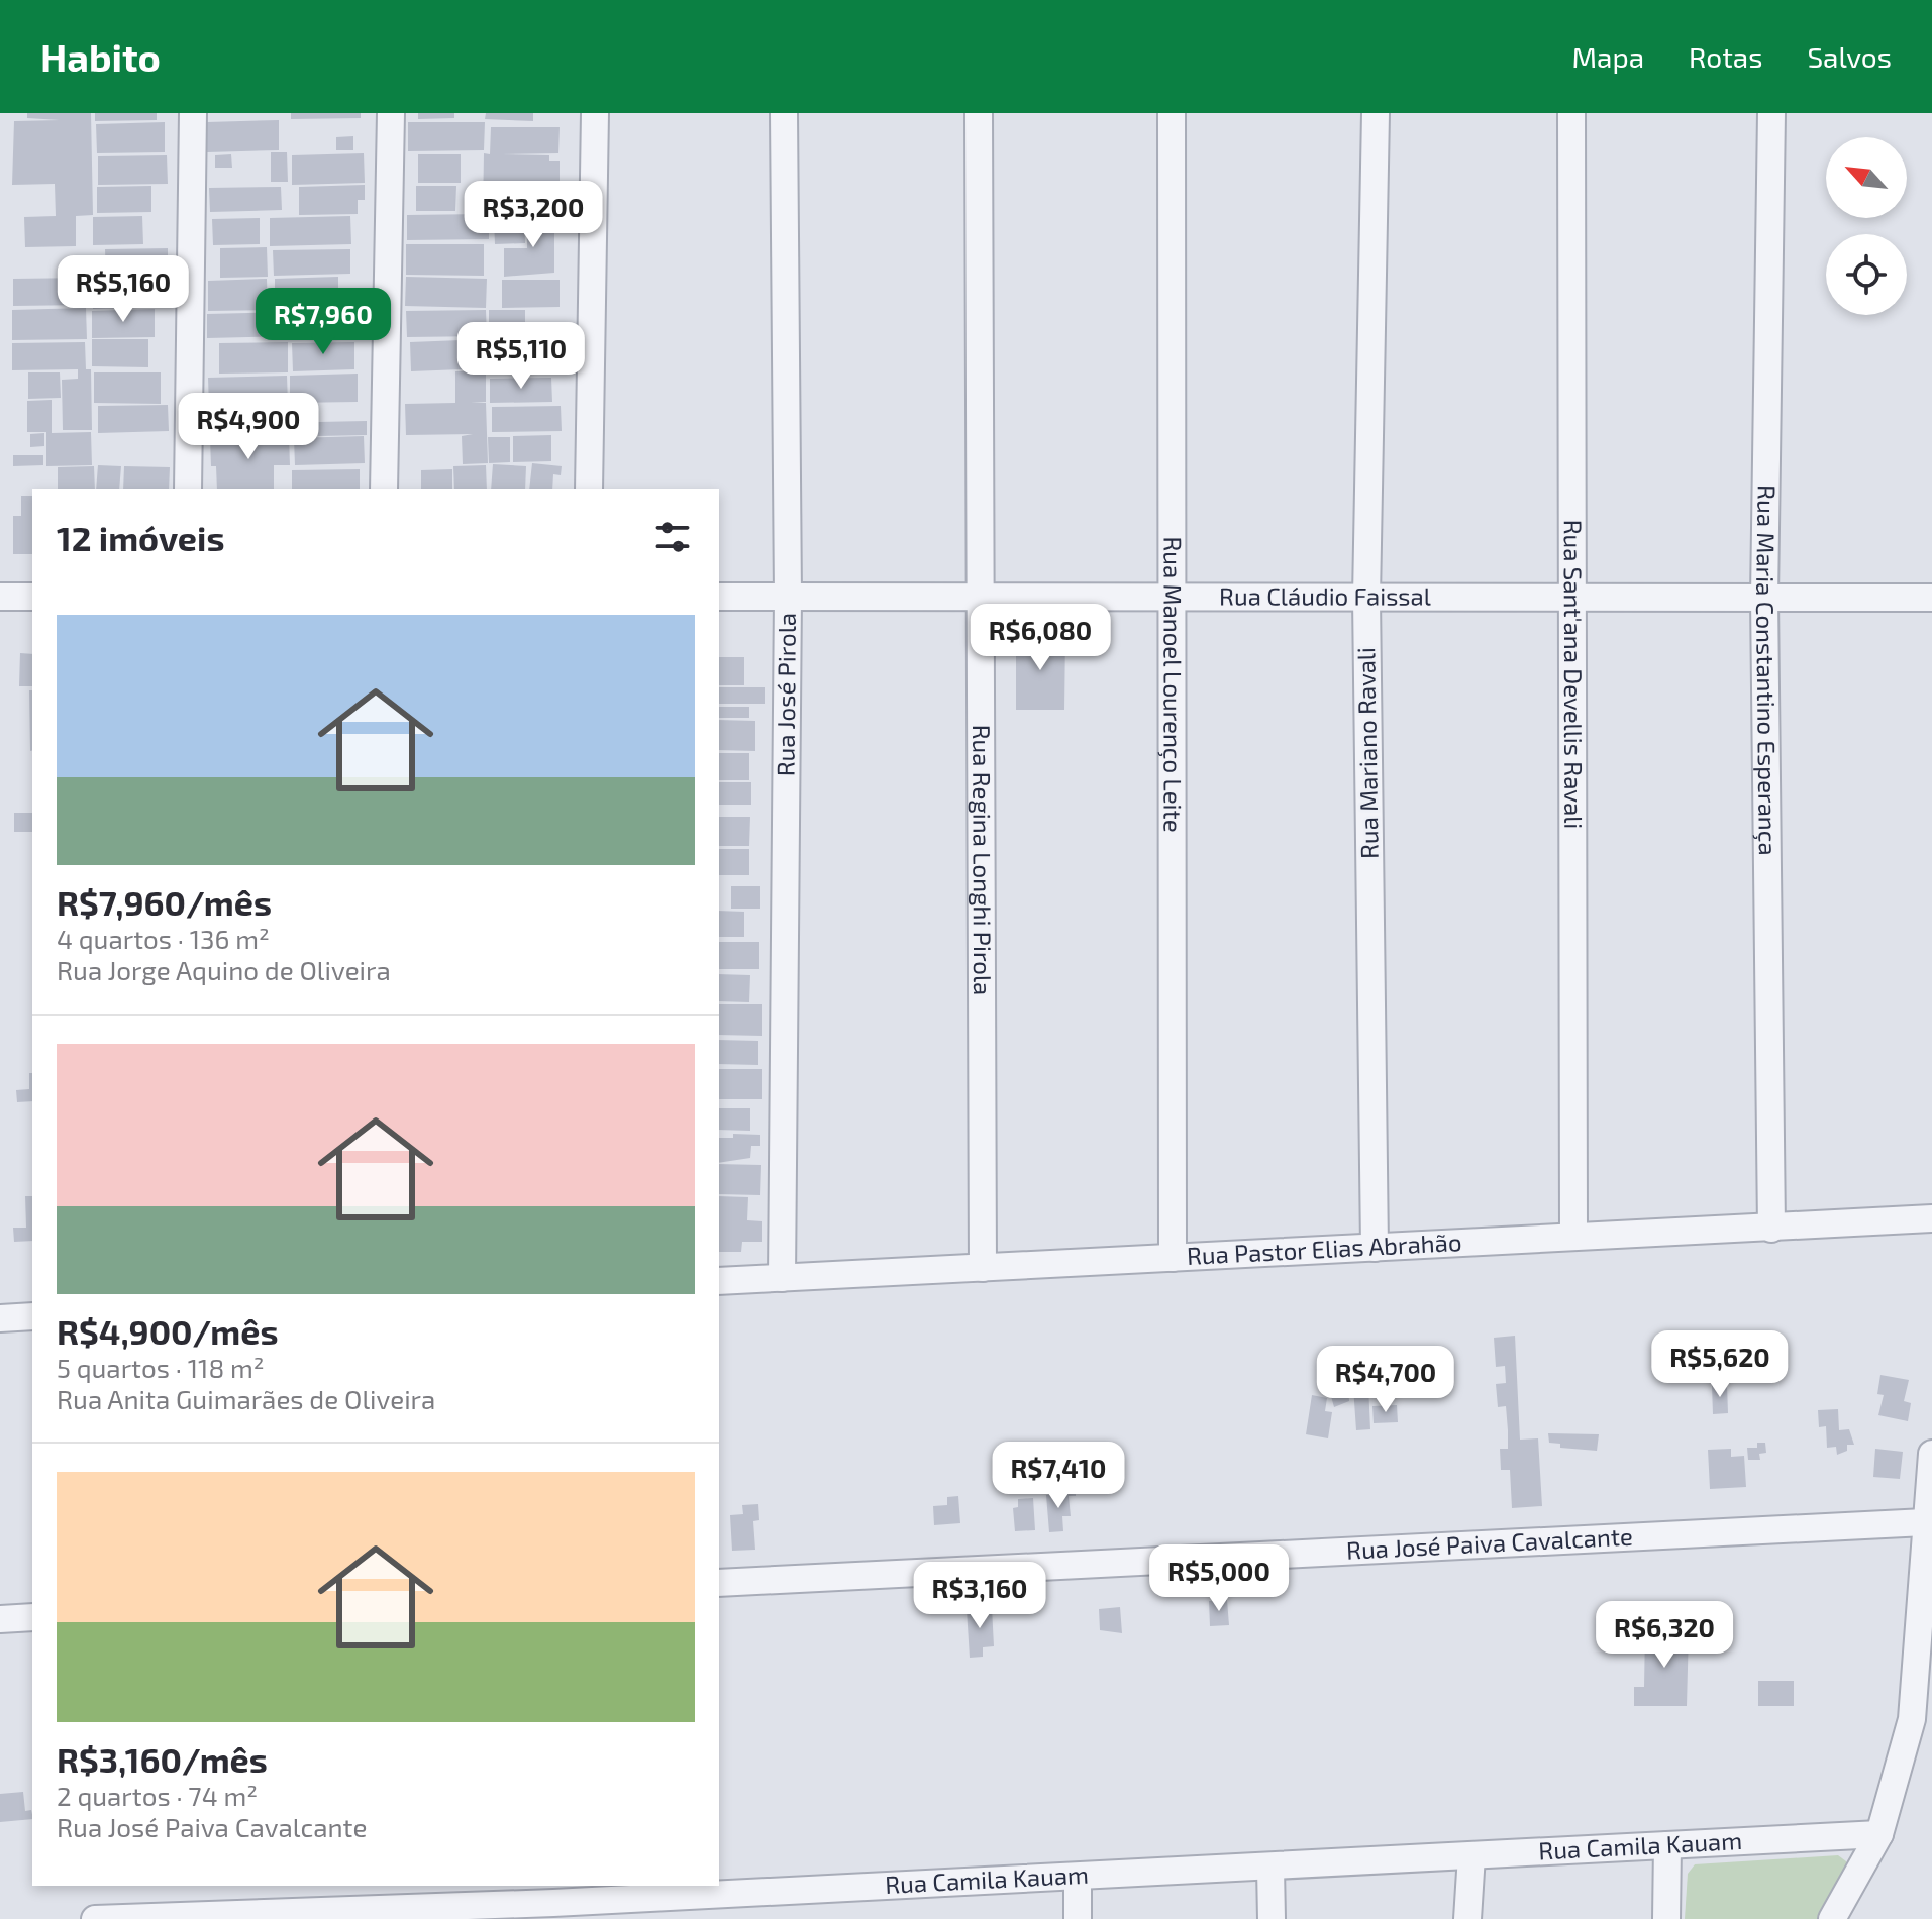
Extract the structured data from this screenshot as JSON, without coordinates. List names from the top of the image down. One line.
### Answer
{"streets":{"street":["Rua Cláudio Faissal","Rua Maria Constantino Esperança","Rua Sant'ana Devellis Ravali","Rua Manoel Lourenço Leite","Rua José Pirola","Rua Mariano Ravali","Rua Regina Longhi Pirola","Rua Pastor Elias Abrahão","Rua José Paiva Cavalcante","Rua Camila Kauam"]},"crossings":[["Rua Cláudio Faissal","Rua Maria Constantino Esperança"],["Rua Cláudio Faissal","Rua Sant'ana Devellis Ravali"],["Rua Cláudio Faissal","Rua Manoel Lourenço Leite"],["Rua Cláudio Faissal","Rua José Pirola"],["Rua Cláudio Faissal","Rua Mariano Ravali"],["Rua Cláudio Faissal","Rua Regina Longhi Pirola"],["Rua Maria Constantino Esperança","Rua Pastor Elias Abrahão"],["Rua Sant'ana Devellis Ravali","Rua Pastor Elias Abrahão"],["Rua Manoel Lourenço Leite","Rua Pastor Elias Abrahão"],["Rua José Pirola","Rua Pastor Elias Abrahão"],["Rua Mariano Ravali","Rua Pastor Elias Abrahão"],["Rua Regina Longhi Pirola","Rua Pastor Elias Abrahão"]],"north":"top left","page":{"header":"Habito","nav":["Mapa","Rotas","Salvos"],"price":["R$3,200","R$5,160","R$7,960","R$5,110","R$4,900","R$6,080","R$5,620","R$4,700","R$7,410","R$5,000","R$3,160","R$6,320"],"heading":"12 imóveis","list":[{"name":"R$7,960/mês","note":"4 quartos · 136 m² · Rua Jorge Aquino de Oliveira"},{"name":"R$4,900/mês","note":"5 quartos · 118 m² · Rua Anita Guimarães de Oliveira"},{"name":"R$3,160/mês","note":"2 quartos · 74 m² · Rua José Paiva Cavalcante"}]}}
